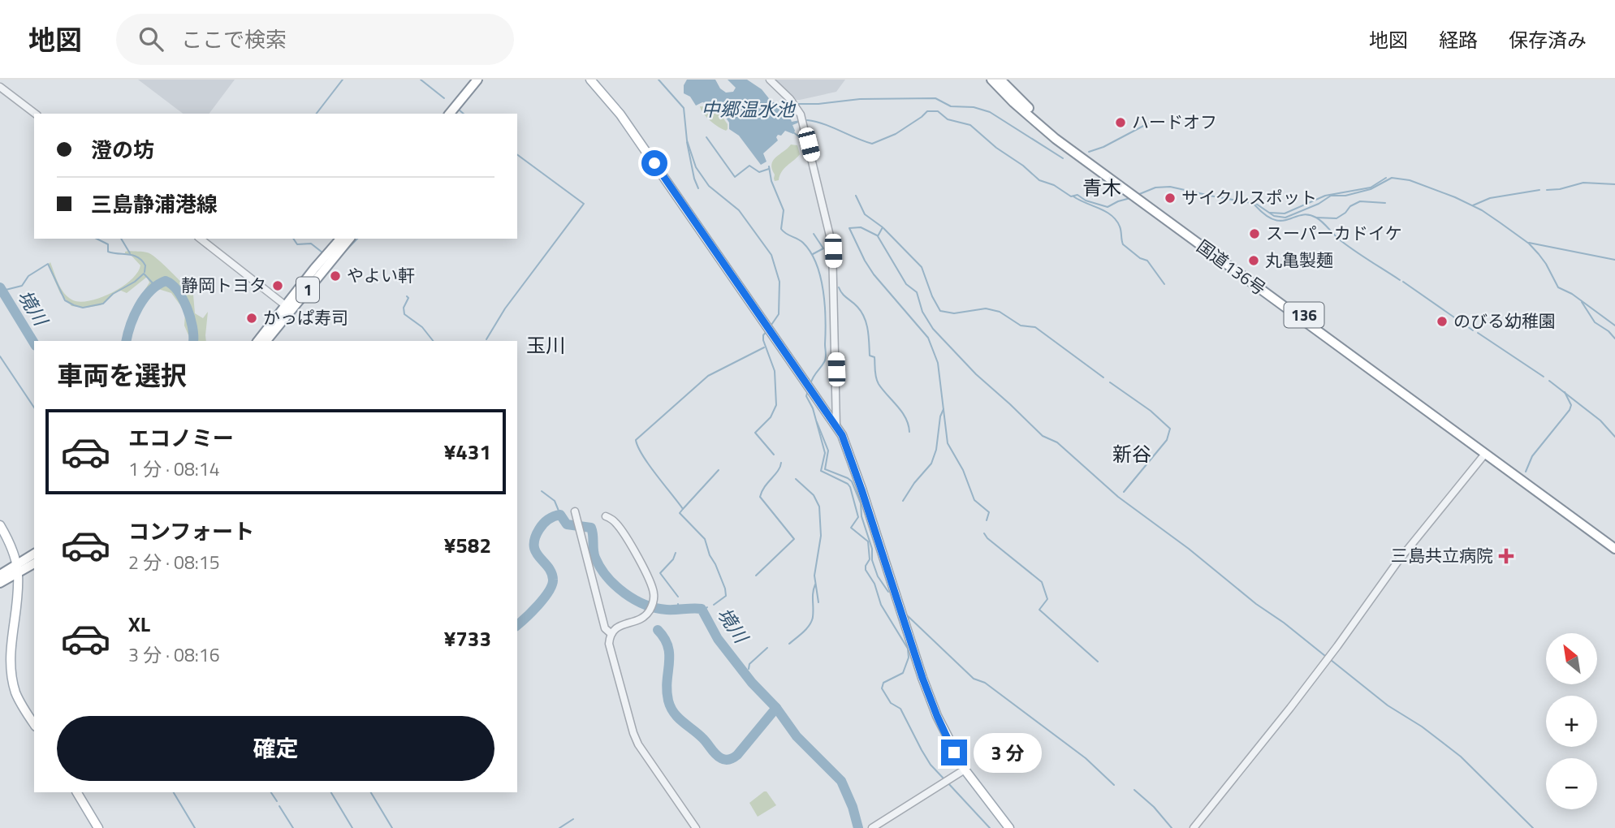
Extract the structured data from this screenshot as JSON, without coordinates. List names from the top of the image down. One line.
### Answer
{"streets":{"highway":["国道136号","1","136"]},"districts":["青木","玉川","新谷"],"water":["中郷温水池","境川"],"places":{"other":["ハードオフ","サイクルスポット","スーパーカドイケ","丸亀製麺","やよい軒","静岡トヨタ","かっぱ寿司","のびる幼稚園"],"health":["三島共立病院"]},"north":"top left","page":{"header":"地図","search":"ここで検索","nav":["地図","経路","保存済み"],"banner":["澄の坊","三島静浦港線"],"heading":"車両を選択","list":[{"name":"エコノミー","note":"1 分 · 08:14","value":"¥431"},{"name":"コンフォート","note":"2 分 · 08:15","value":"¥582"},{"name":"XL","note":"3 分 · 08:16","value":"¥733"}],"map_buttons":["+","−"],"buttons":"確定","bubble":"3 分"}}
